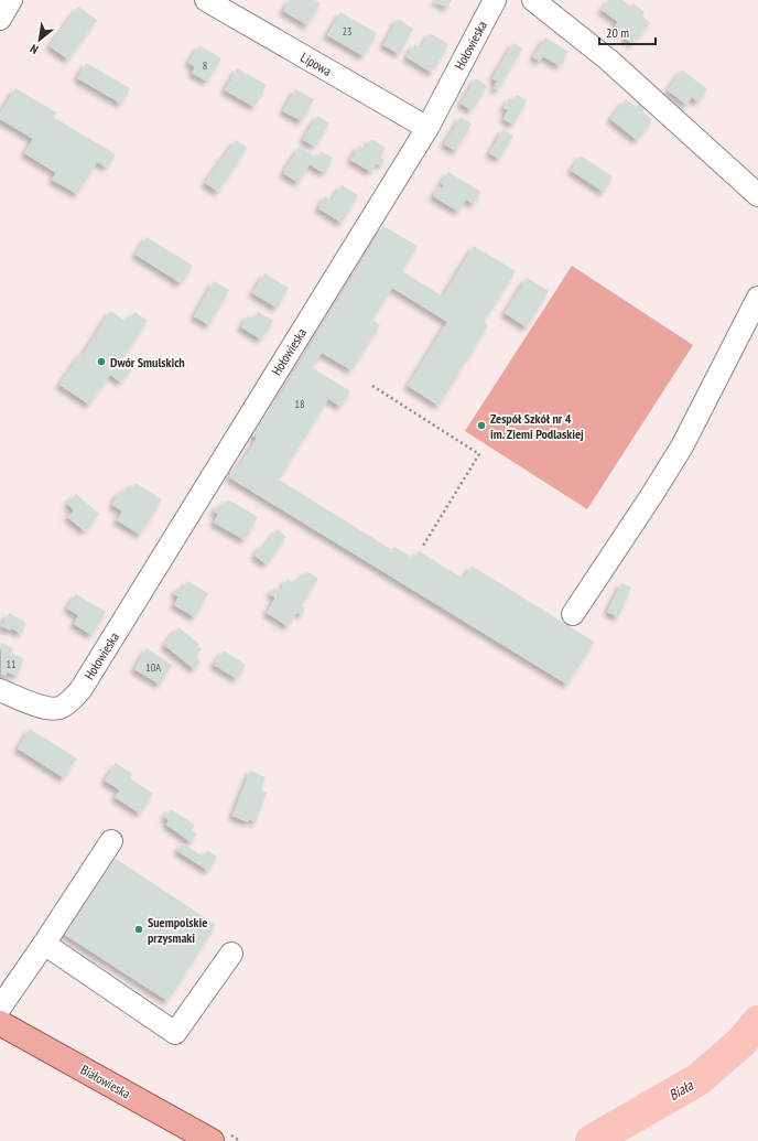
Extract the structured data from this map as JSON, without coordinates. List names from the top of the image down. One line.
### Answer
{"streets":{"main road":["Białowieska"],"street":["Hołowieska","Lipowa"]},"crossings":[["Hołowieska","Lipowa"]],"water":["Biała"],"places":["Dwór Smulskich","Zespół Szkół nr 4 im. Ziemi Podlaskiej","Suempolskie przysmaki"],"house_numbers":["23","8","18","11","10A"],"scale_bar":"20 m","north":"bottom left"}
